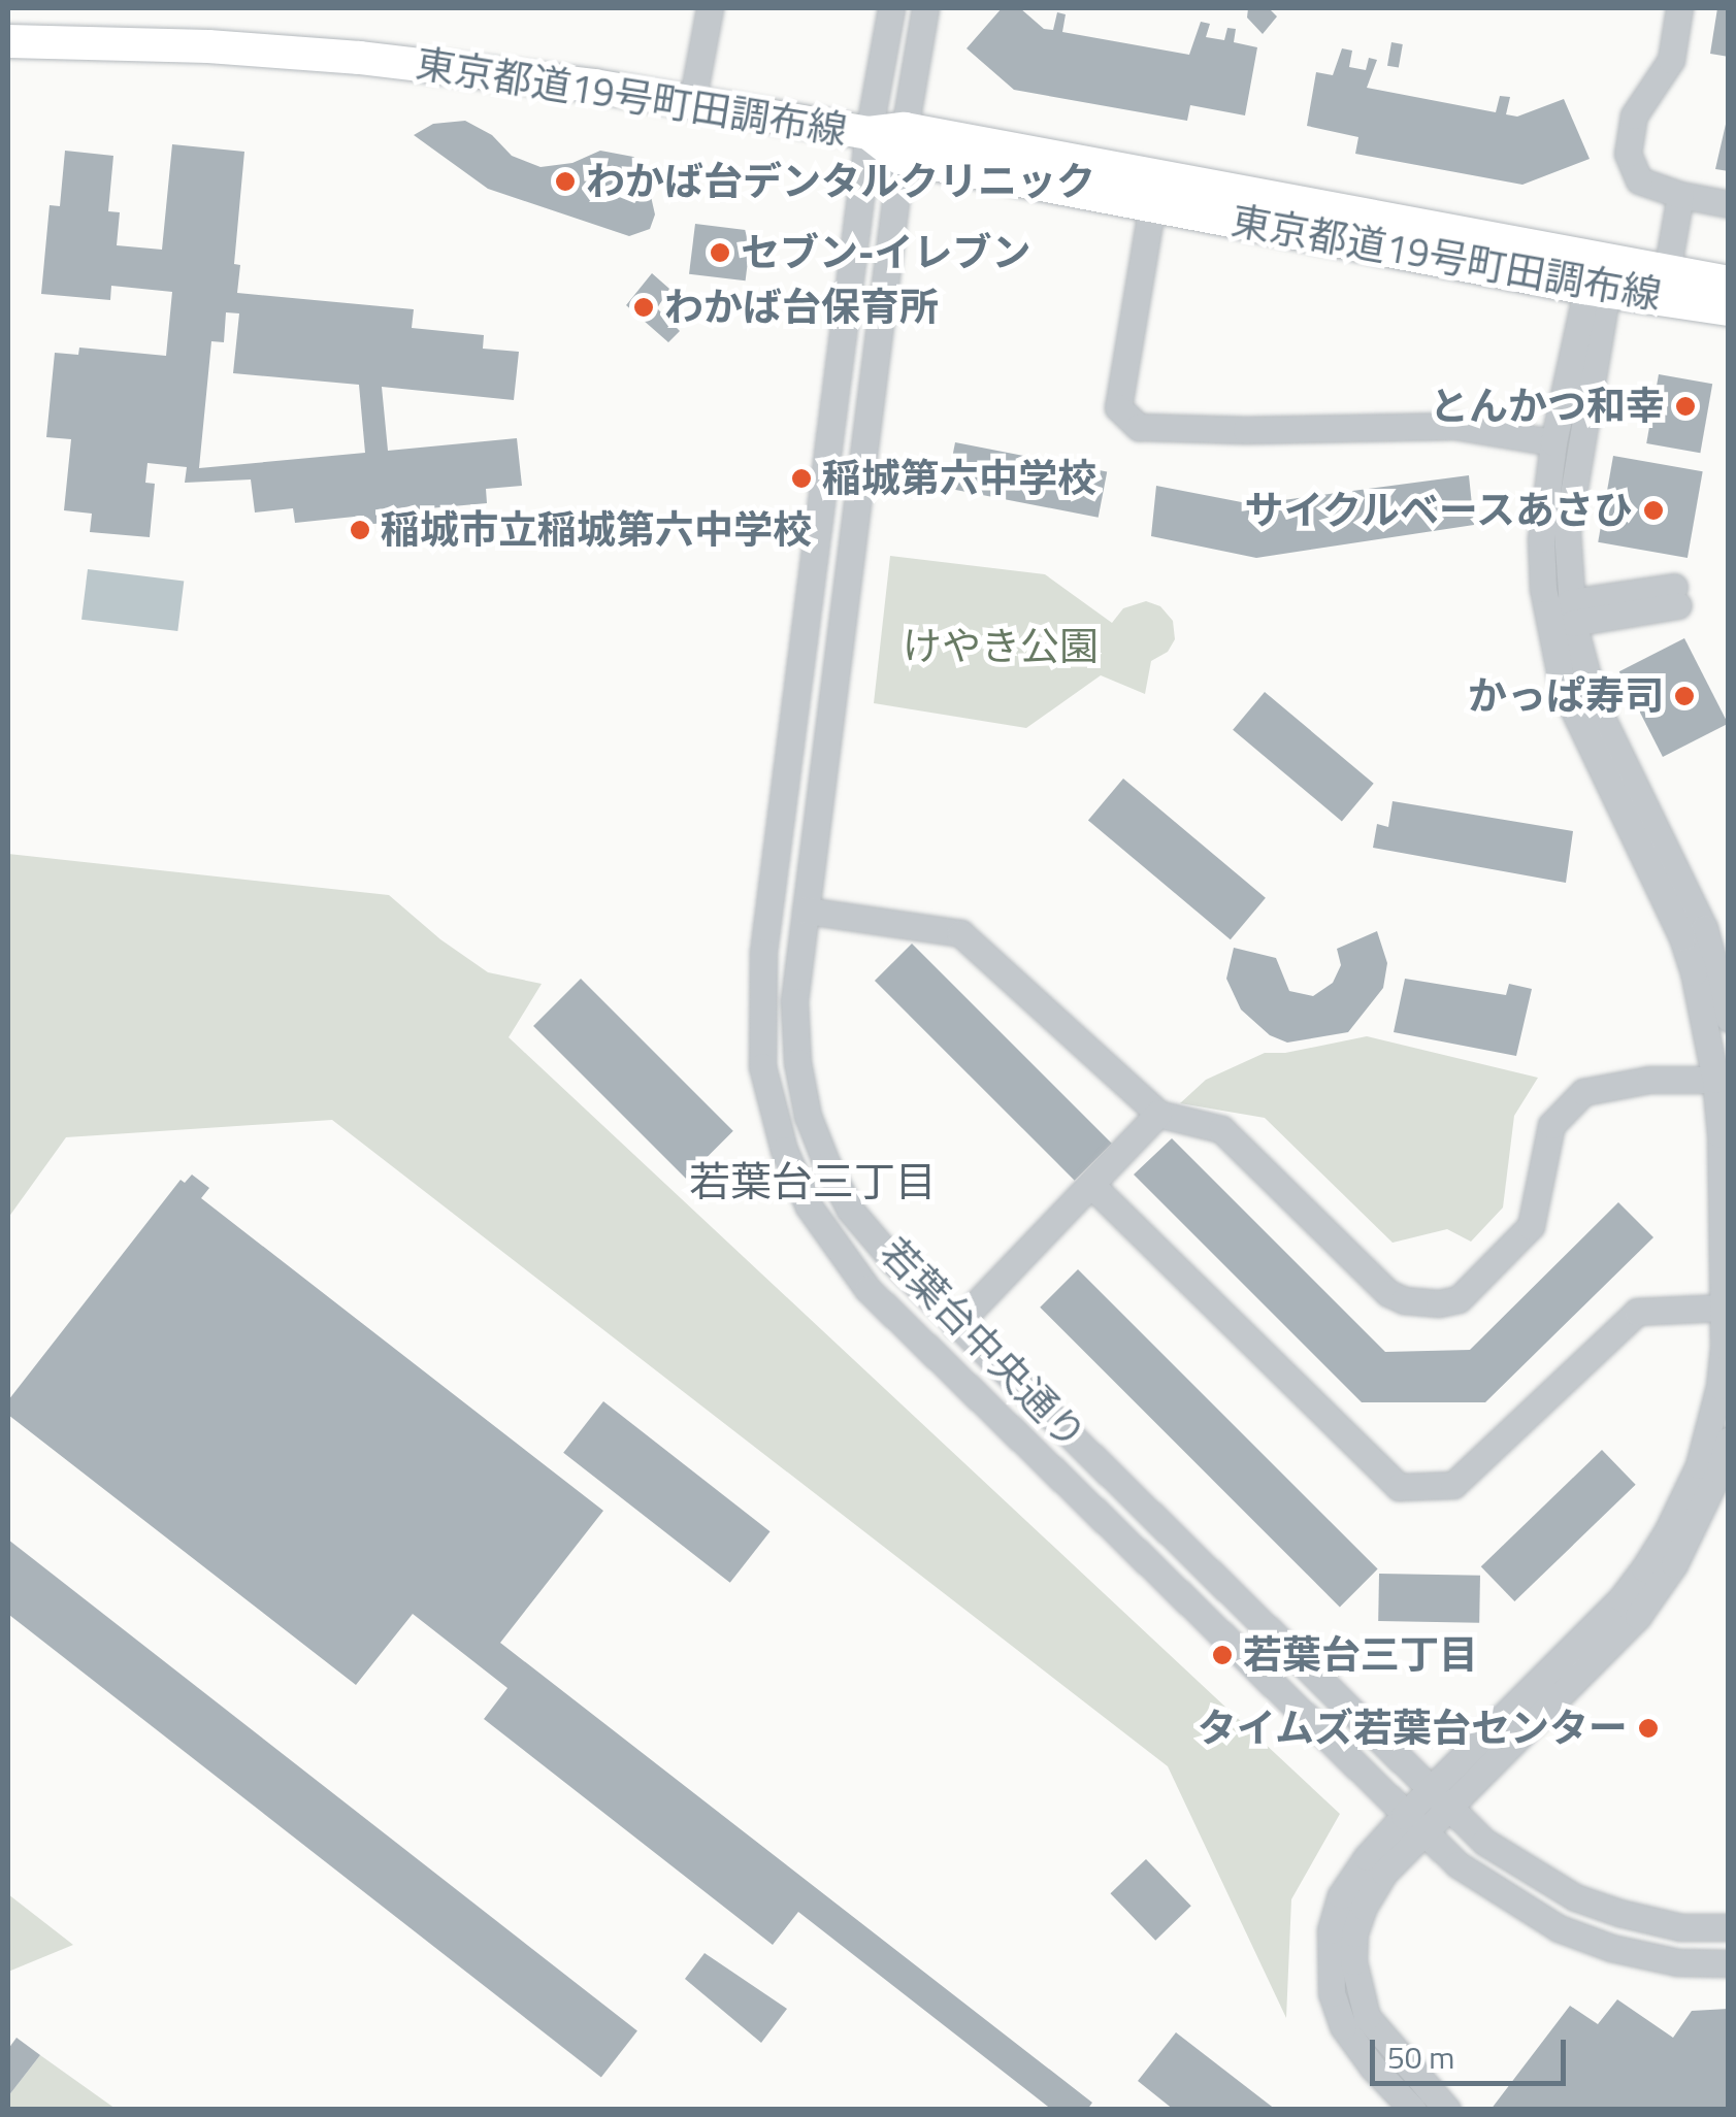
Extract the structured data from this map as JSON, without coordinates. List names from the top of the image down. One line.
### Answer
{"streets":{"main road":["東京都道19号町田調布線"],"street":["若葉台中央通り"]},"crossings":[["東京都道19号町田調布線","若葉台中央通り"]],"districts":["若葉台三丁目"],"parks":["けやき公園"],"places":["わかば台デンタルクリニック","セブン-イレブン","わかば台保育所","とんかつ和幸","稲城第六中学校","サイクルベースあさひ","稲城市立稲城第六中学校","かっぱ寿司","若葉台三丁目","タイムズ若葉台センター"],"scale_bar":"50 m"}
